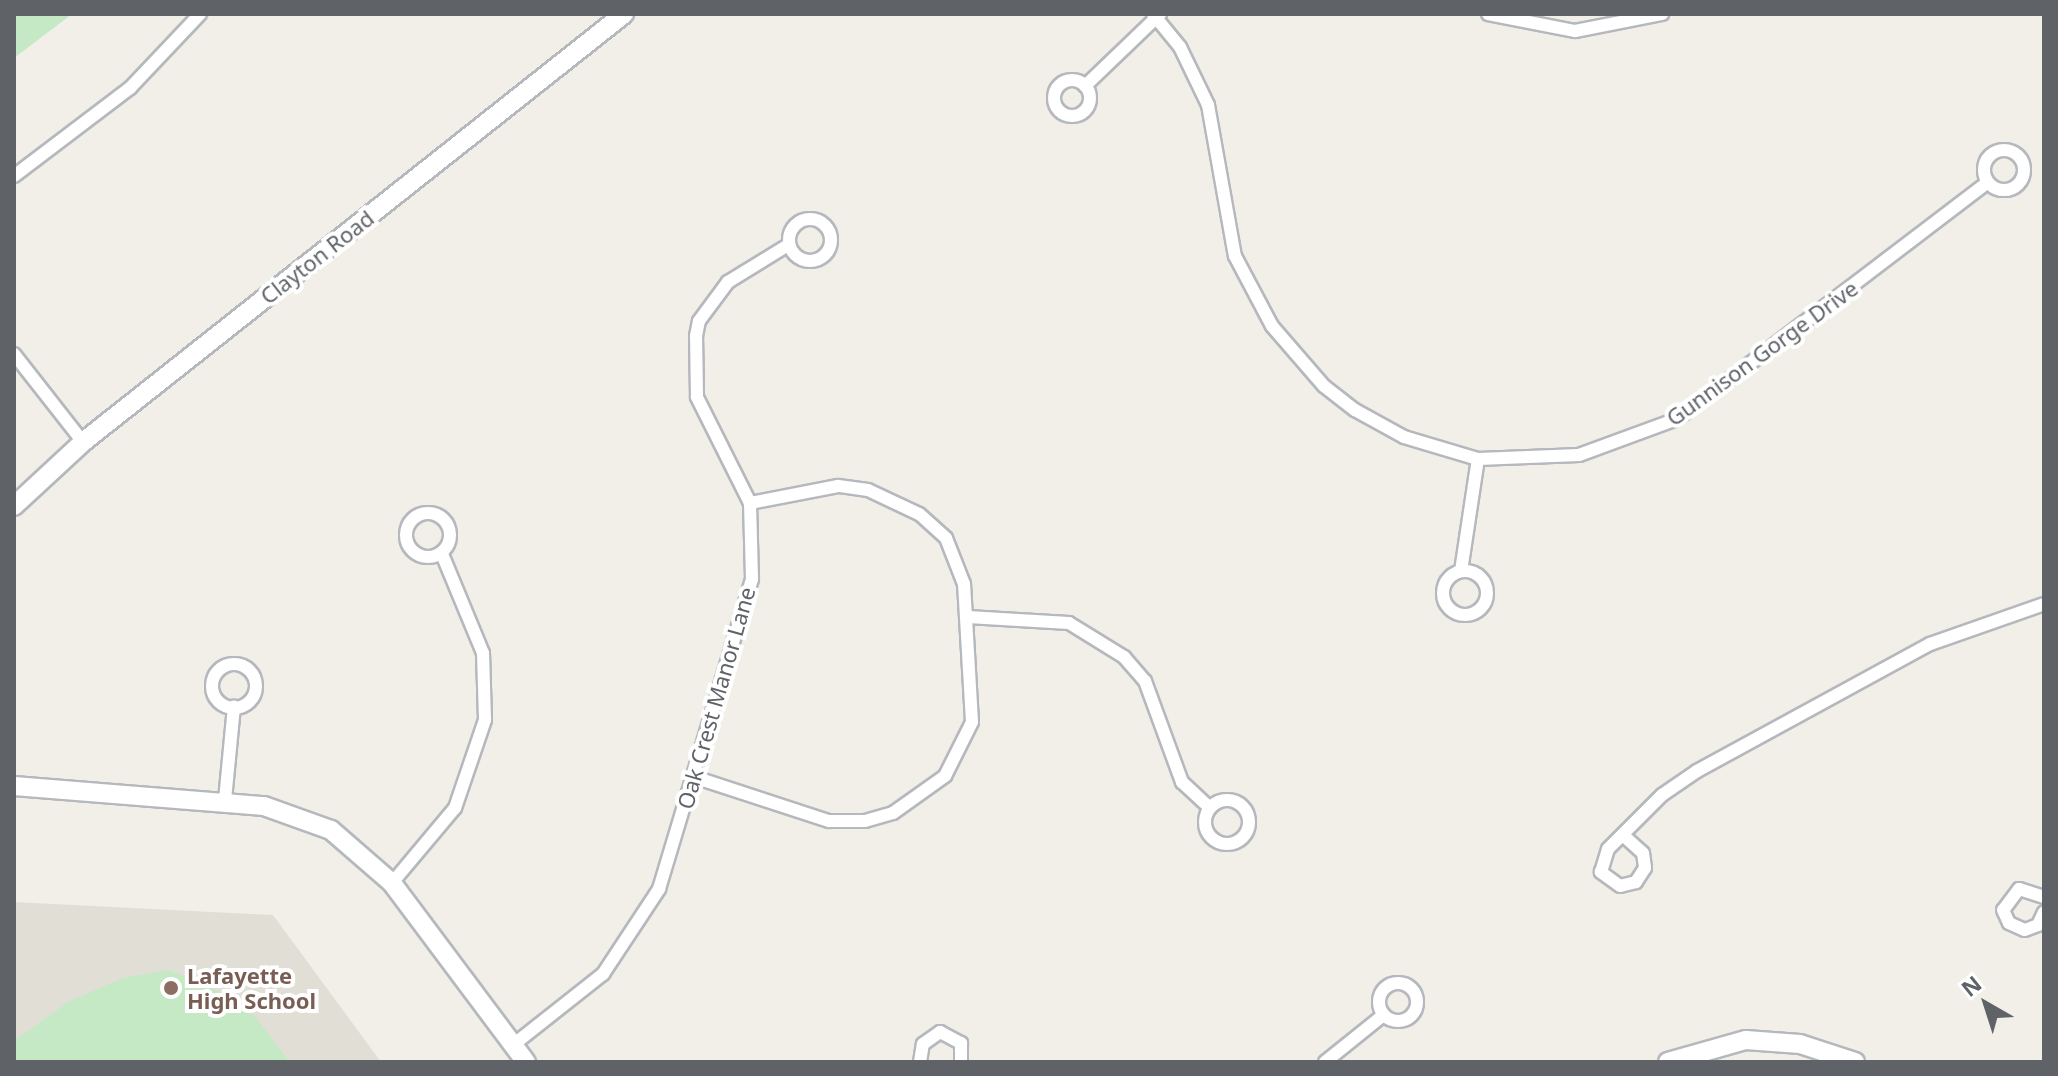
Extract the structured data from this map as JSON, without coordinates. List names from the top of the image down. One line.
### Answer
{"streets":{"street":["Clayton Road","Gunnison Gorge Drive","Oak Crest Manor Lane"]},"places":["Lafayette High School"],"north":"top left"}
